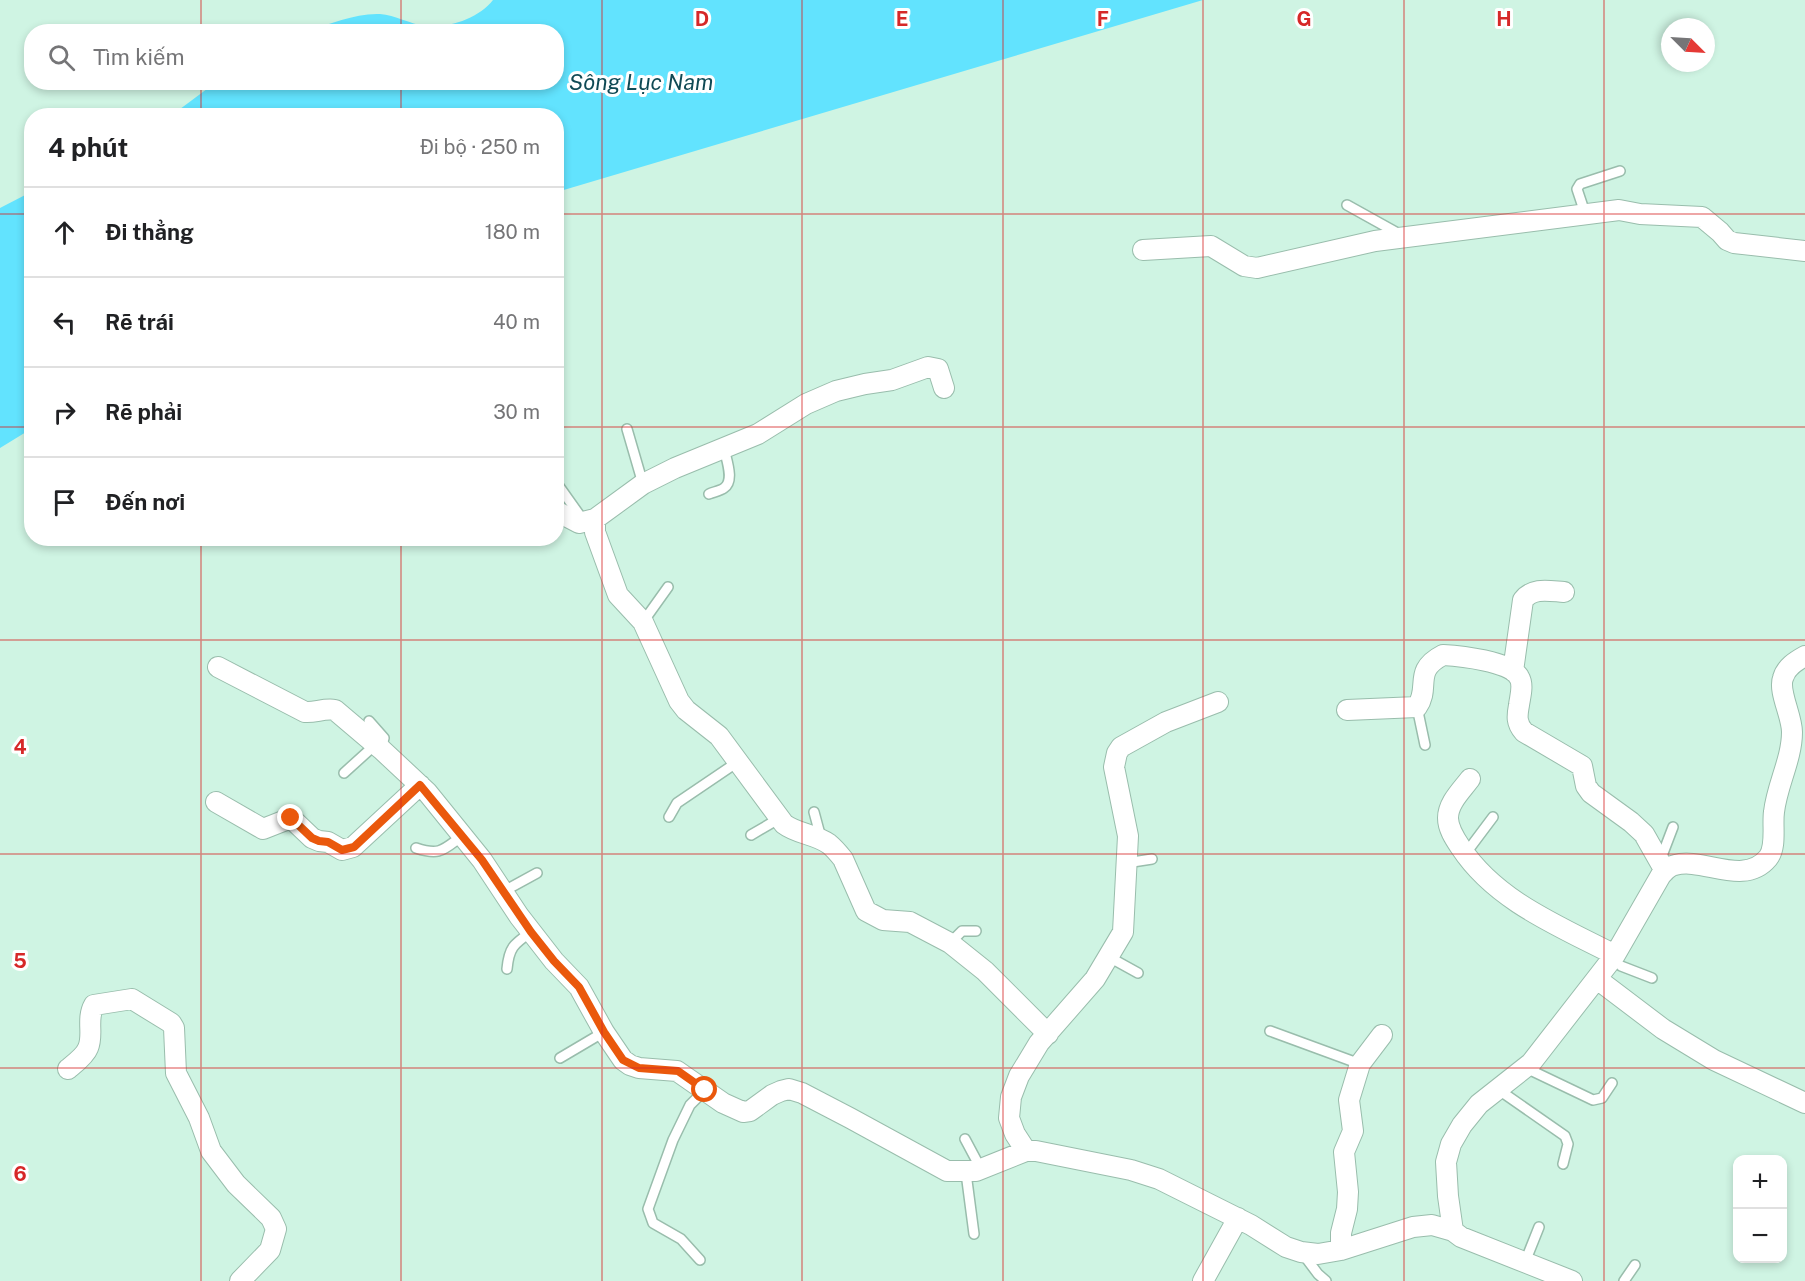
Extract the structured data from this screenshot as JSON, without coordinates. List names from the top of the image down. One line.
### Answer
{"water":["Sông Lục Nam"],"north":"bottom right","page":{"search":"Tìm kiếm","heading":["4 phút","Đi bộ · 250 m"],"list":[["Đi thẳng","180 m"],["Rẽ trái","40 m"],["Rẽ phải","30 m"],"Đến nơi"],"map_buttons":["+","−"]},"grid":{"columns":["D","E","F","G","H"],"rows":["4","5","6"]}}
